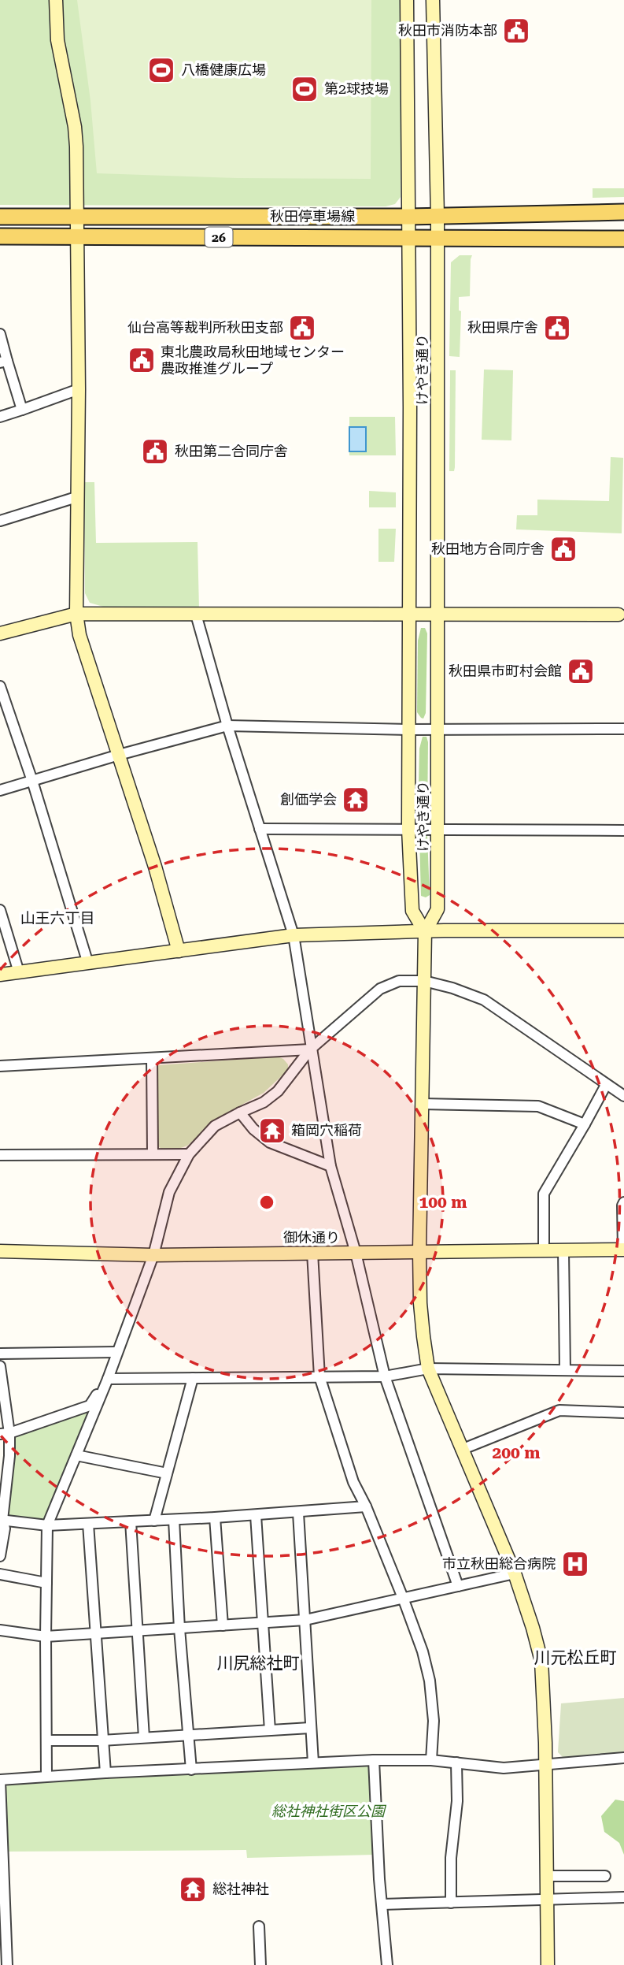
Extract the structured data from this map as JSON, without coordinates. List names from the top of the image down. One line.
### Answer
{"streets":{"main road":["秋田停車場線","26"],"street":["けやき通り","御休通り"]},"crossings":[["秋田停車場線","けやき通り"]],"districts":["山王六丁目","川元松丘町","川尻総社町"],"parks":["総社神社街区公園"],"places":{"public building":["秋田市消防本部","仙台高等裁判所秋田支部","秋田県庁舎","東北農政局秋田地域センター 農政推進グループ","秋田第二合同庁舎","秋田地方合同庁舎","秋田県市町村会館"],"sports":["八橋健康広場","第2球技場"],"temple":["創価学会","箱岡穴稲荷","総社神社"],"hospital":["市立秋田総合病院"]},"rings":["100 m","200 m"]}
